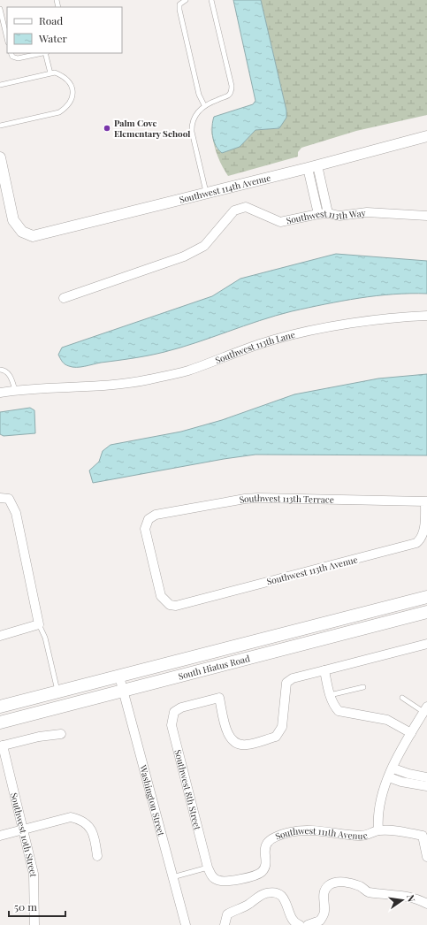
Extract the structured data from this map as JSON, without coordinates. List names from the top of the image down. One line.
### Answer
{"streets":{"main road":["South Hiatus Road"],"street":["Southwest 114th Avenue","Southwest 113th Way","Southwest 113th Lane","Southwest 113th Terrace","Southwest 113th Avenue","Southwest 8th Street","Washington Street","Southwest 10th Street","Southwest 111th Avenue"]},"crossings":[["Southwest 113th Terrace","Southwest 113th Avenue"],["South Hiatus Road","Washington Street"],["Southwest 8th Street","Southwest 111th Avenue"]],"places":["Palm Cove Elementary School"],"legend":["Road","Water"],"scale_bar":"50 m","north":"right"}
